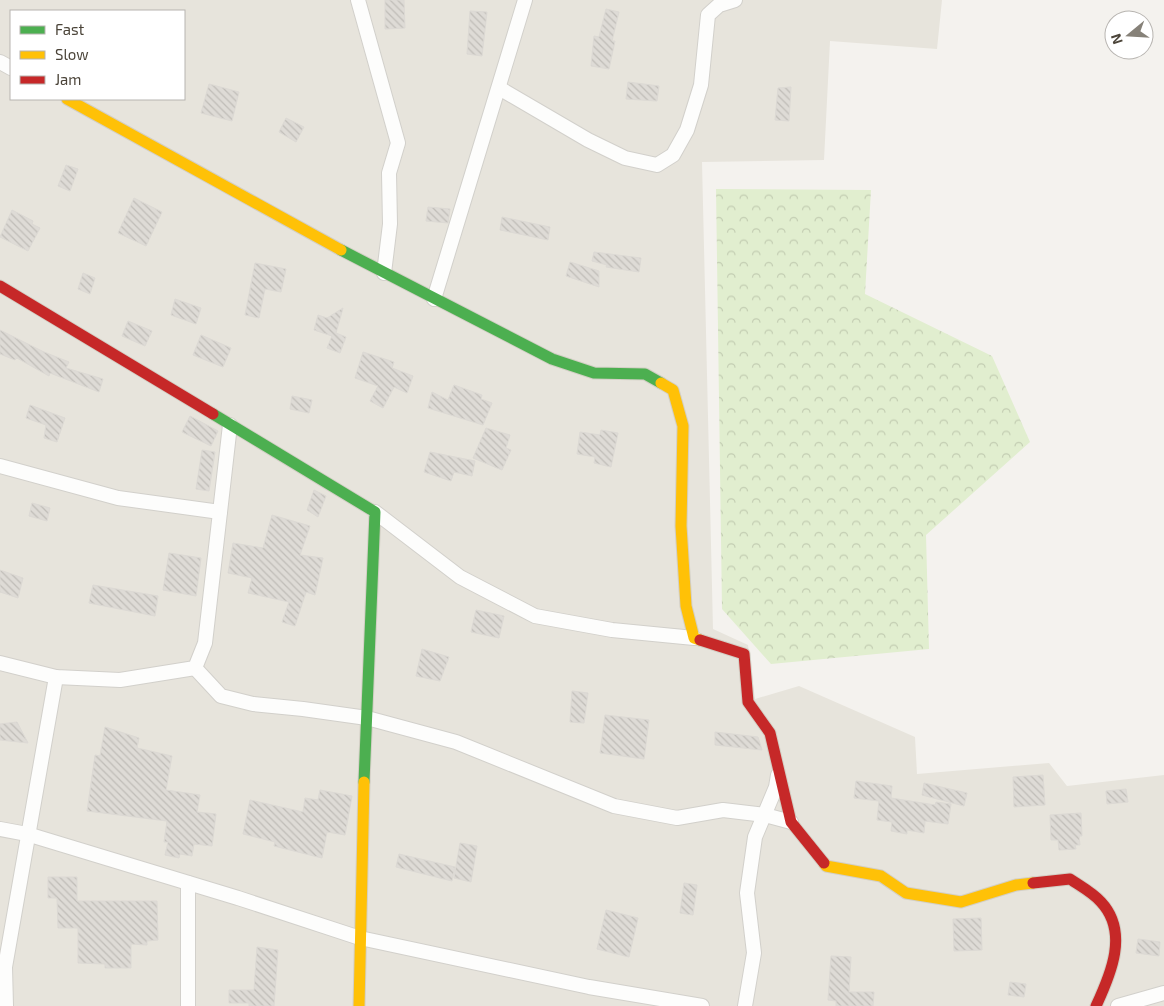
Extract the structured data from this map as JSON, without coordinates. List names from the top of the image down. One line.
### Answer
{"legend":["Fast","Slow","Jam"],"north":"left"}
